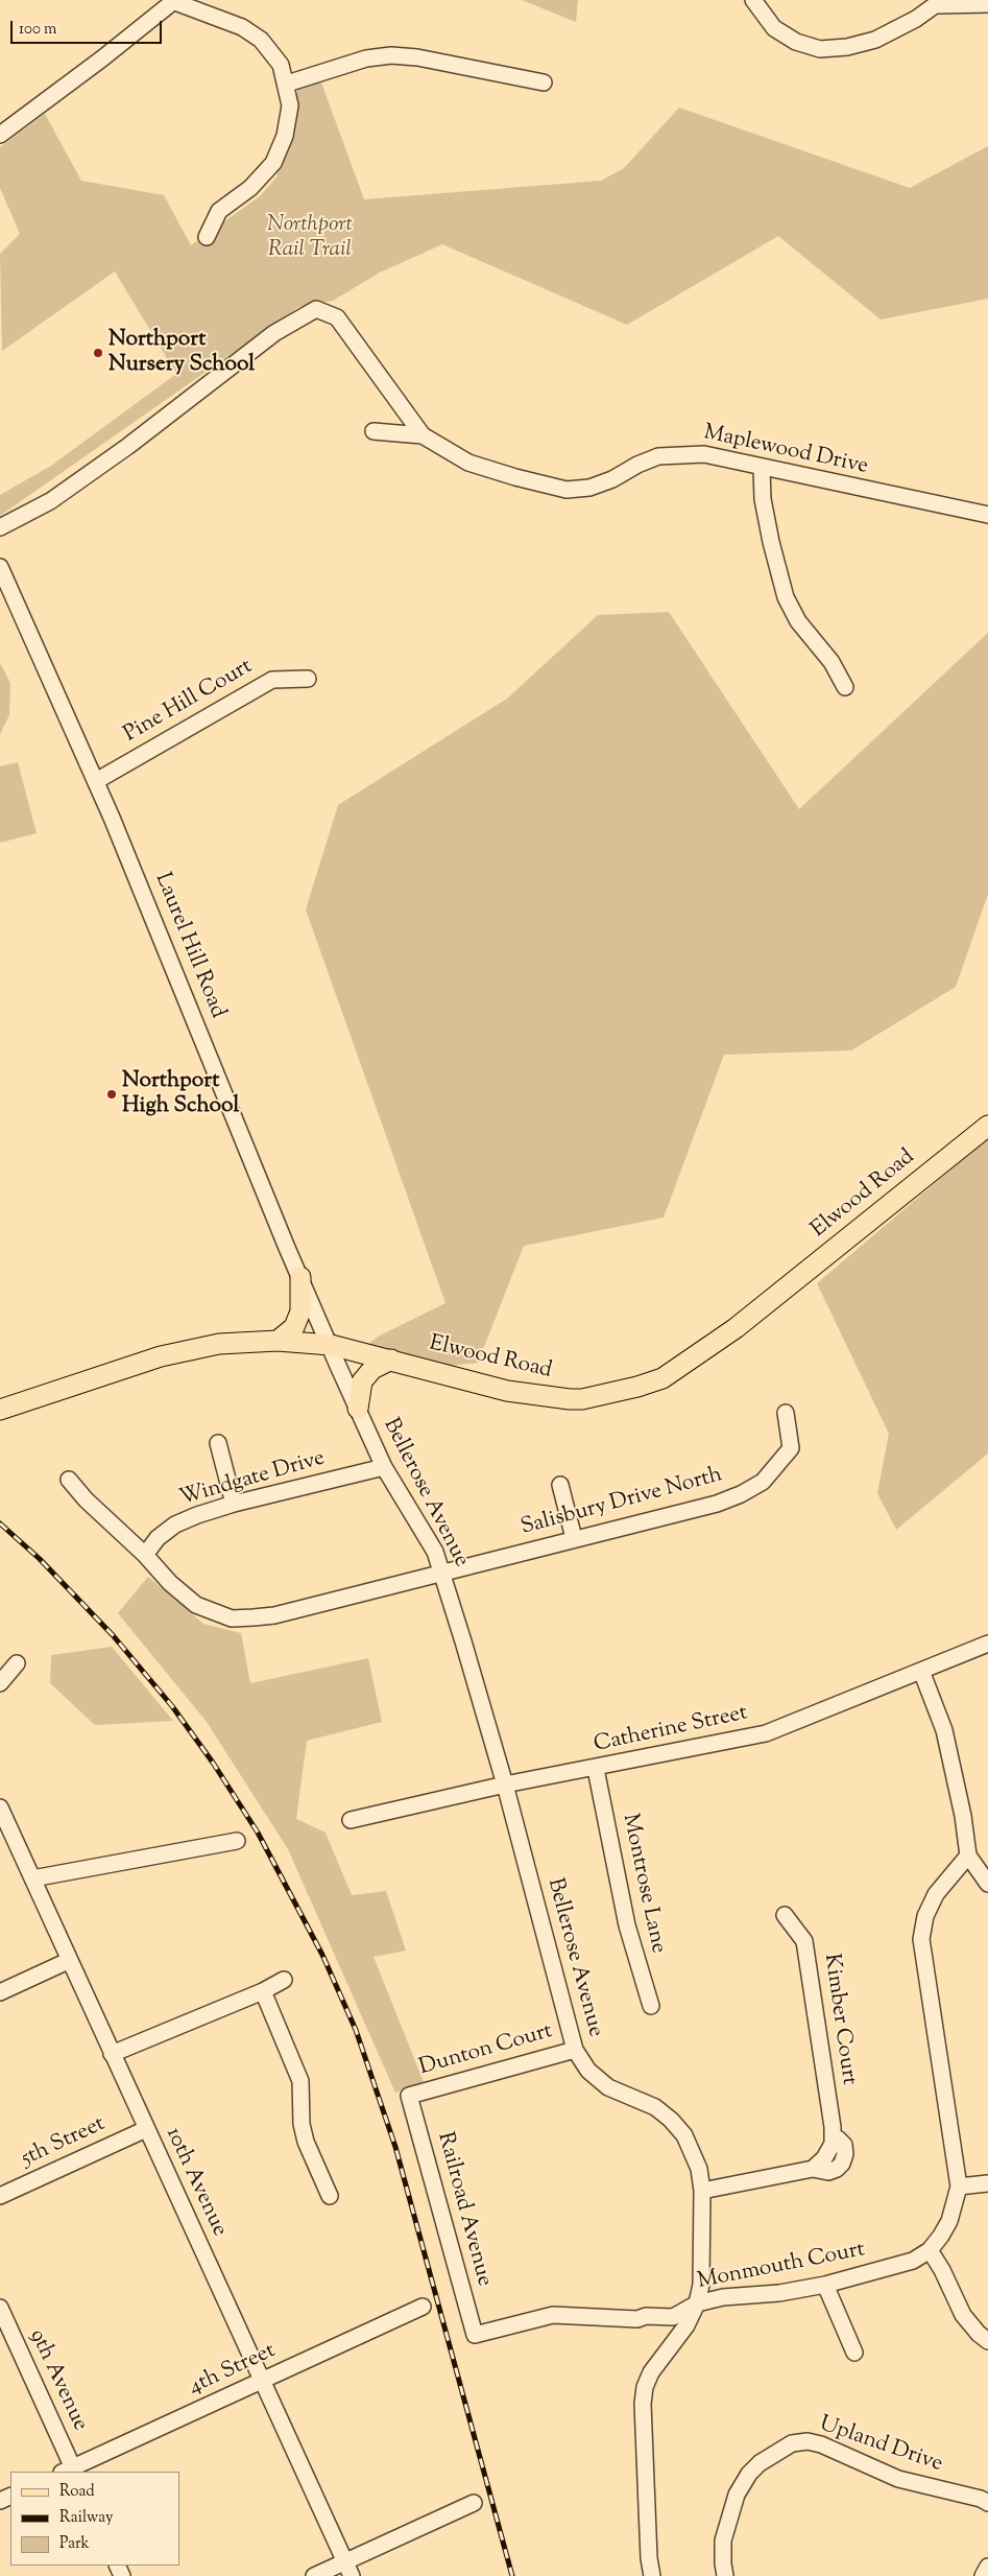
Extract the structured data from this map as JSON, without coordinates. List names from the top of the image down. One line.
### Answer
{"streets":{"main road":["Elwood Road"],"street":["Maplewood Drive","Pine Hill Court","Laurel Hill Road","Windgate Drive","Bellerose Avenue","Salisbury Drive North","Catherine Street","Montrose Lane","Kimber Court","Dunton Court","5th Street","10th Avenue","Railroad Avenue","Monmouth Court","4th Street","9th Avenue","Upland Drive"]},"crossings":[["Pine Hill Court","Laurel Hill Road"],["Laurel Hill Road","Elwood Road"],["Laurel Hill Road","Bellerose Avenue"],["Elwood Road","Bellerose Avenue"],["Windgate Drive","Bellerose Avenue"],["Windgate Drive","Salisbury Drive North"],["Bellerose Avenue","Salisbury Drive North"],["Bellerose Avenue","Catherine Street"],["Bellerose Avenue","Kimber Court"],["Bellerose Avenue","Dunton Court"],["Bellerose Avenue","Monmouth Court"],["Catherine Street","Montrose Lane"],["Dunton Court","Railroad Avenue"],["5th Street","10th Avenue"],["10th Avenue","4th Street"],["Railroad Avenue","Monmouth Court"],["4th Street","9th Avenue"]],"parks":["Northport Rail Trail"],"places":["Northport Nursery School","Northport High School"],"legend":["Road","Railway","Park"],"scale_bar":"100 m"}
